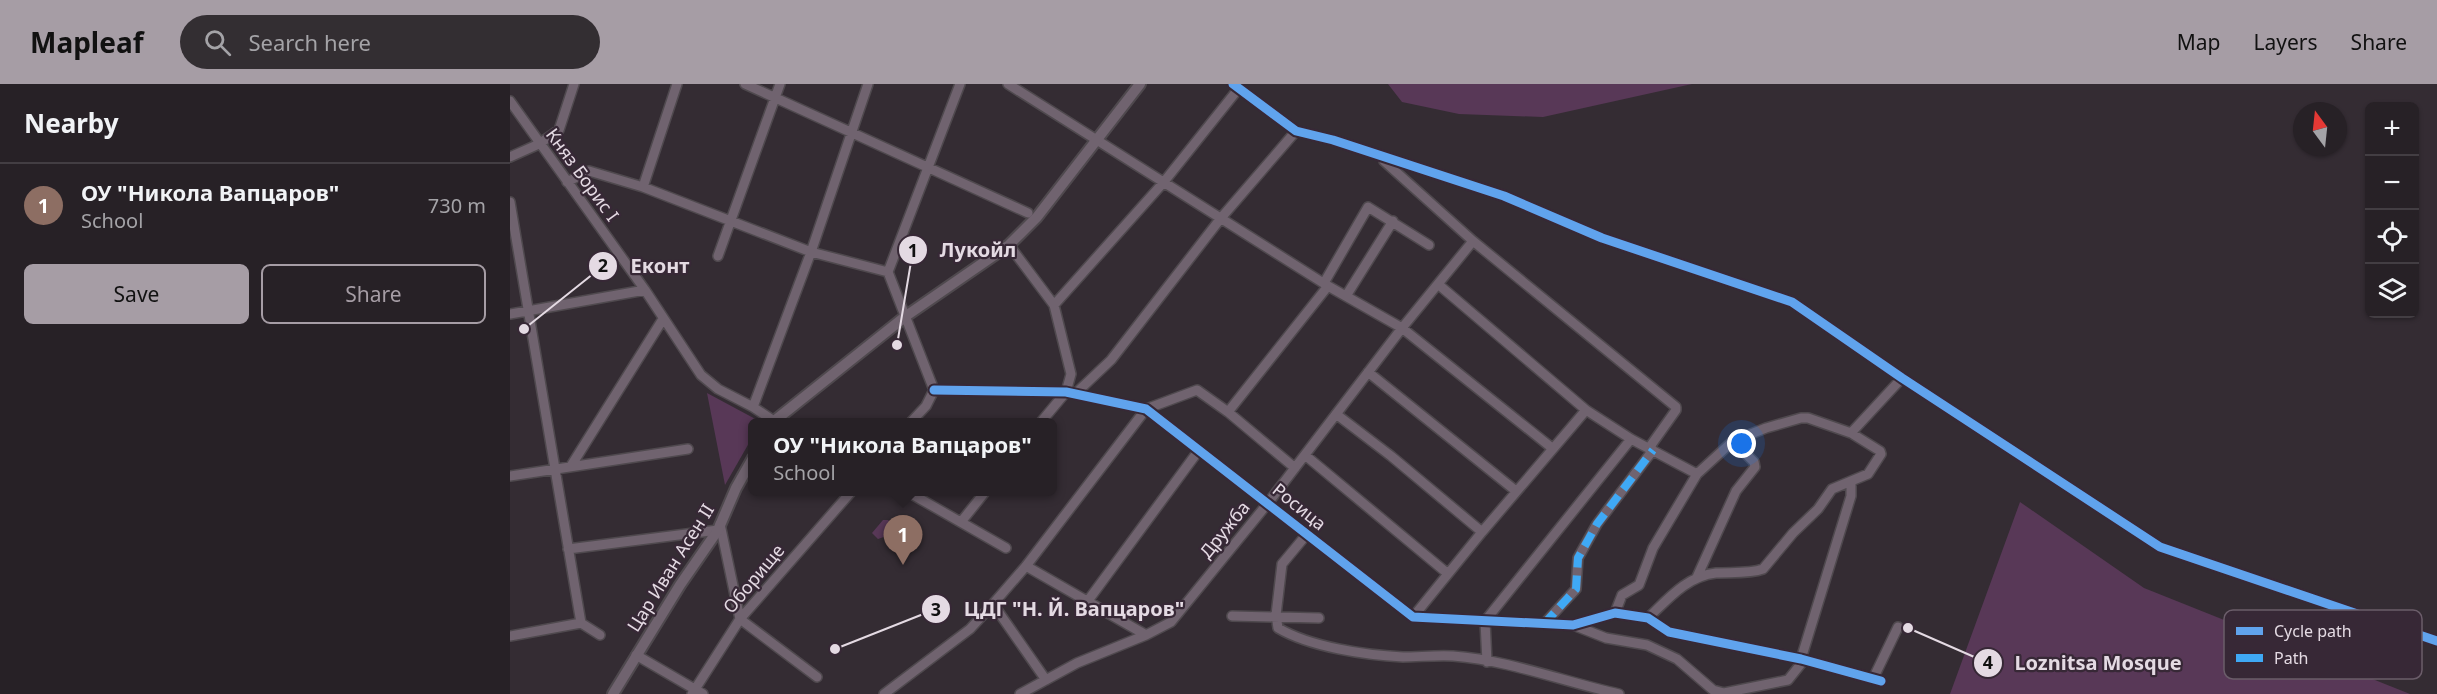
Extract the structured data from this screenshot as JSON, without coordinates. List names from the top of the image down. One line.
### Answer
{"streets":{"street":["Княз Борис I","Росица","Дружба","Цар Иван Асен II","Оборище"]},"crossings":[["Росица","Дружба"]],"places":["Еконт","Лукойл","Loznitsa Mosque","ЦДГ \"Н. Й. Вапцаров\""],"legend":["Cycle path","Path"],"north":"top","page":{"header":"Mapleaf","search":"Search here","nav":["Map","Layers","Share"],"heading":"Nearby","map_buttons":["+","−"],"list":[{"mark":"1","name":"ОУ \"Никола Вапцаров\"","note":"School","value":"730 m"}],"buttons":["Save","Share"],"popup":["ОУ \"Никола Вапцаров\"","School"],"pins":"1"}}
